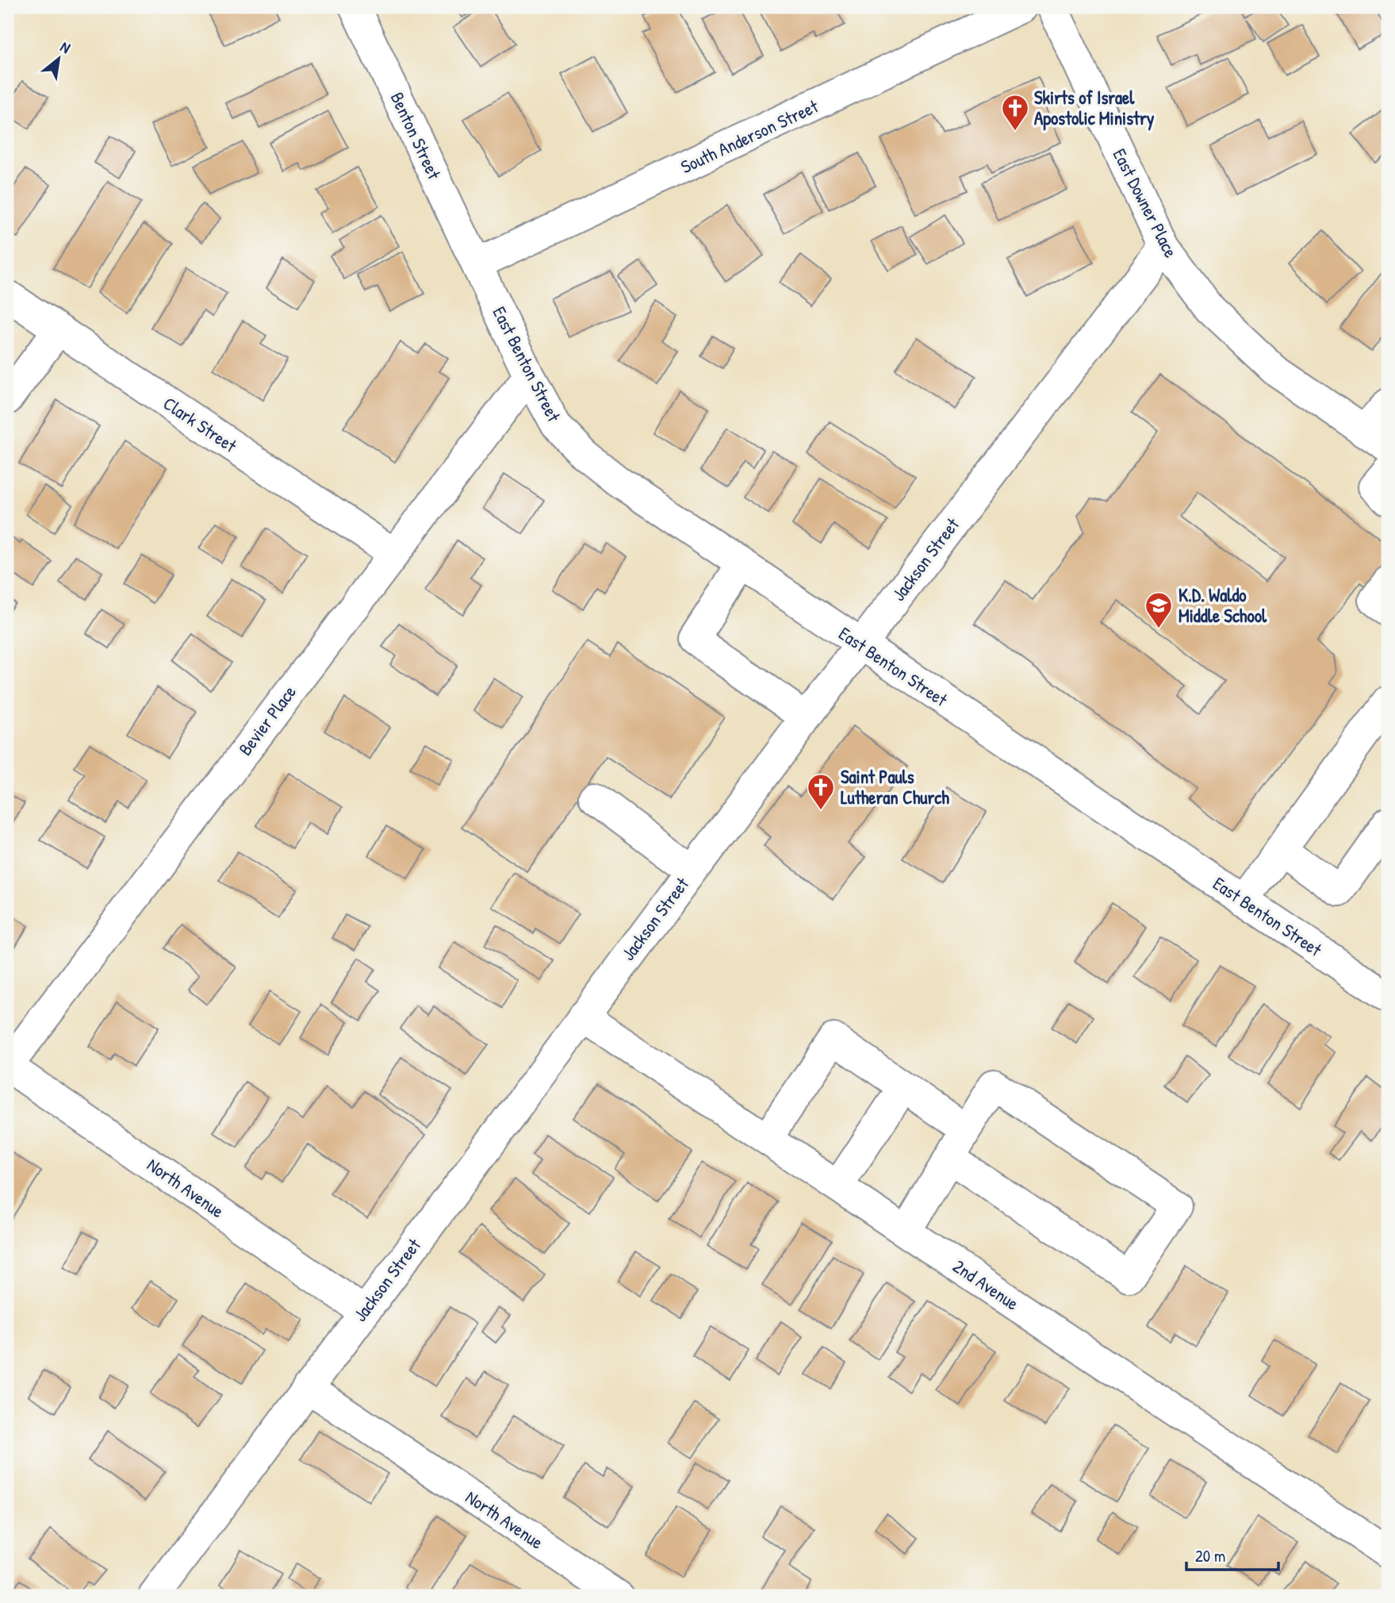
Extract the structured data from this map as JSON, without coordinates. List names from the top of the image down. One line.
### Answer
{"streets":{"street":["Benton Street","South Anderson Street","East Downer Place","East Benton Street","Clark Street","Jackson Street","Bevier Place","North Avenue","2nd Avenue"]},"crossings":[["Benton Street","South Anderson Street"],["Benton Street","East Benton Street"],["South Anderson Street","East Benton Street"],["East Downer Place","Jackson Street"],["East Benton Street","Jackson Street"],["East Benton Street","Bevier Place"],["Clark Street","Bevier Place"],["Jackson Street","North Avenue"],["Jackson Street","2nd Avenue"],["Bevier Place","North Avenue"]],"places":{"church":["Skirts of Israel Apostolic Ministry","Saint Pauls Lutheran Church"],"school or university":["K.D. Waldo Middle School"]},"scale_bar":"20 m","north":"top right"}
